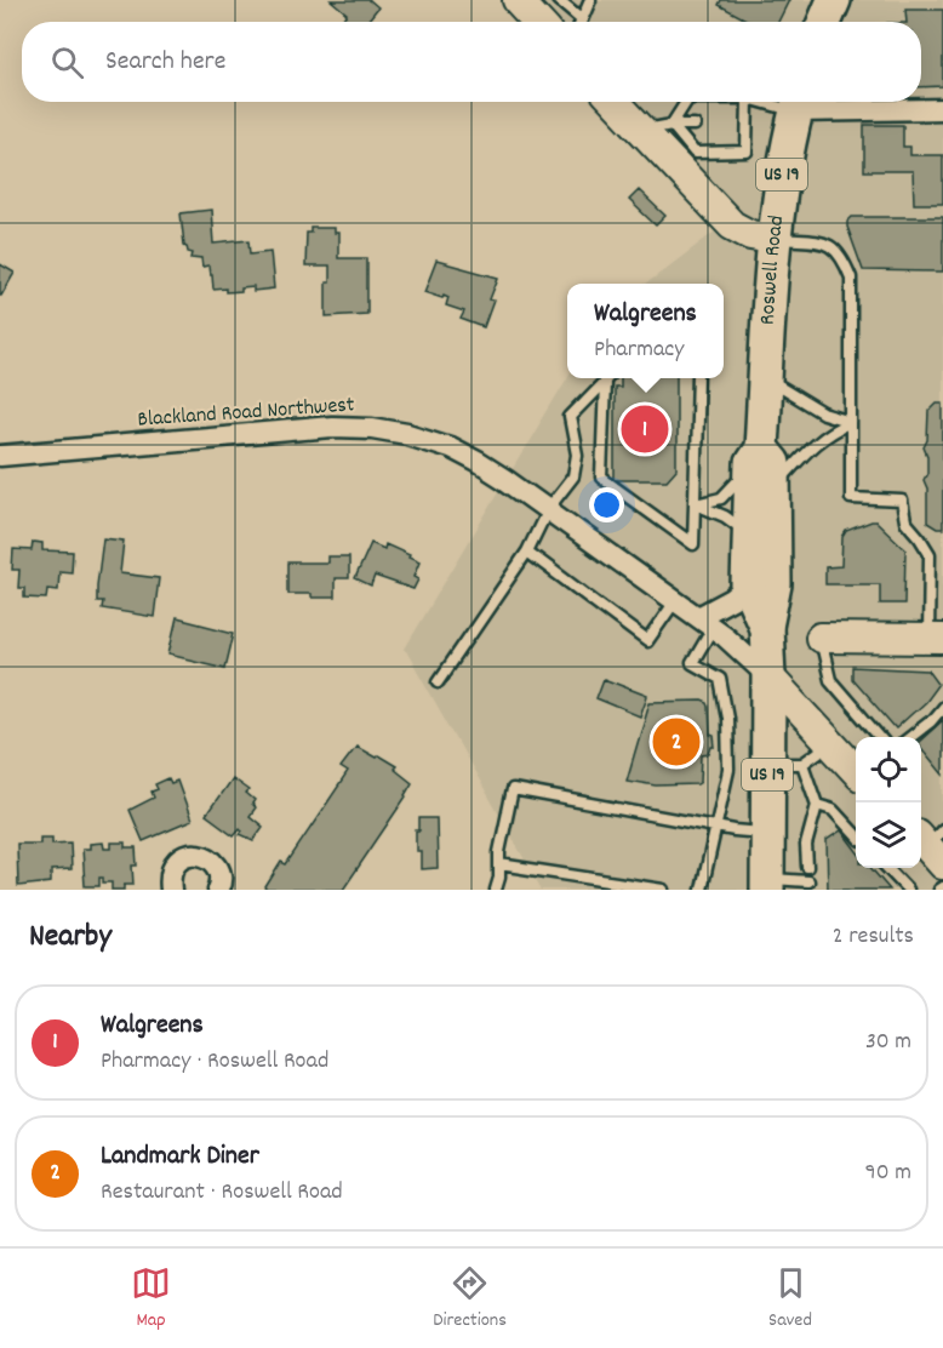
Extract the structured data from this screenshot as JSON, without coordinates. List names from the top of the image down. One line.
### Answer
{"streets":{"main road":["US 19","Roswell Road"],"street":["Blackland Road Northwest"]},"crossings":[["Roswell Road","Blackland Road Northwest"]],"page":{"search":"Search here","popup":["Walgreens","Pharmacy"],"pins":["1","2"],"heading":["Nearby","2 results"],"list":[{"mark":"1","name":"Walgreens","note":"Pharmacy · Roswell Road","value":"30 m"},{"mark":"2","name":"Landmark Diner","note":"Restaurant · Roswell Road","value":"90 m"}],"nav":["Map","Directions","Saved"]}}
